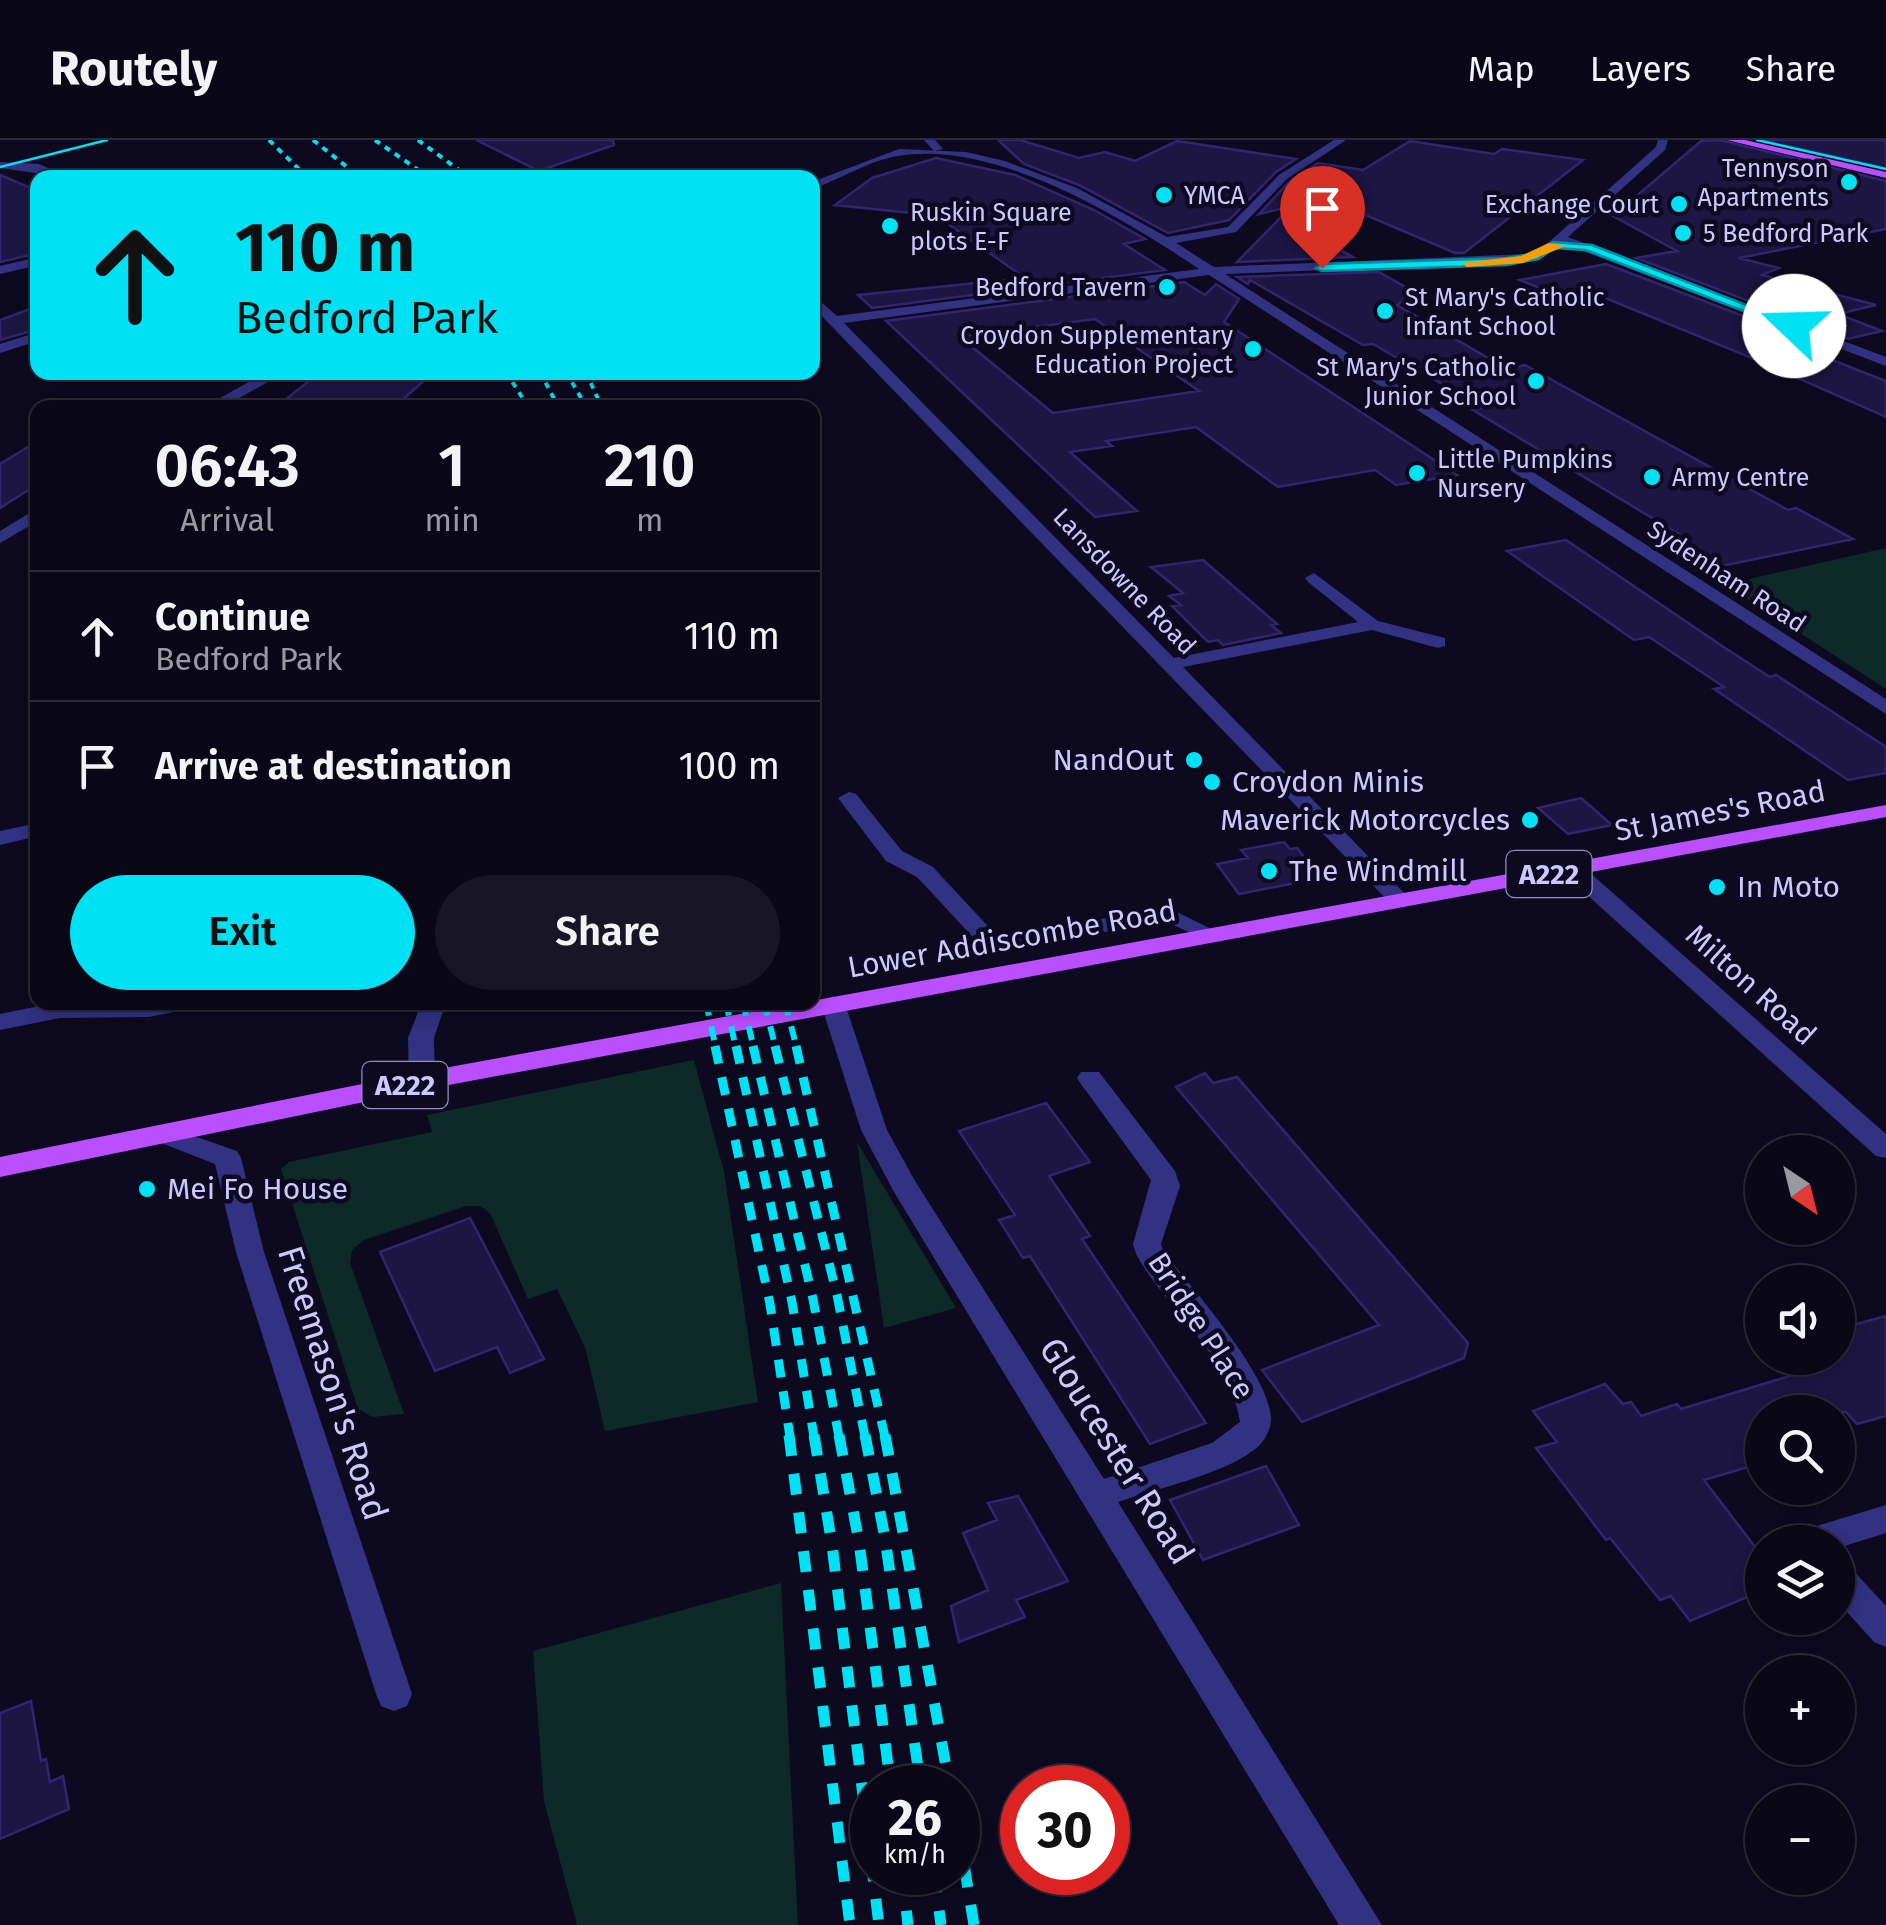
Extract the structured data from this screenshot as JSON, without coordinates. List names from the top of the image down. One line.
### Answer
{"streets":{"main road":["St James's Road","A222","Lower Addiscombe Road"],"street":["Sydenham Road","Lansdowne Road","Milton Road","Bridge Place","Freemason's Road","Gloucester Road"]},"crossings":[["Lansdowne Road","St James's Road"],["St James's Road","Lower Addiscombe Road"],["St James's Road","Milton Road"],["Lower Addiscombe Road","Freemason's Road"],["Lower Addiscombe Road","Gloucester Road"],["Bridge Place","Gloucester Road"]],"places":["Tennyson Apartments","YMCA","Exchange Court","Ruskin Square plots E-F","5 Bedford Park","Bedford Tavern","St Mary's Catholic Infant School","Croydon Supplementary Education Project","St Mary's Catholic Junior School","Little Pumpkins Nursery","Army Centre","NandOut","Croydon Minis","Maverick Motorcycles","The Windmill","In Moto","Mei Fo House"],"north":"bottom right","page":{"header":"Routely","nav":["Map","Layers","Share"],"turn":["110 m","Bedford Park"],"eta":["06:43","Arrival","1","min","210","m"],"list":[{"name":"Continue","note":"Bedford Park","value":"110 m"},{"name":"Arrive at destination","value":"100 m"}],"buttons":["Exit","Share"],"map_buttons":["+","−"],"speed":"26 km/h","limit":"30"}}
